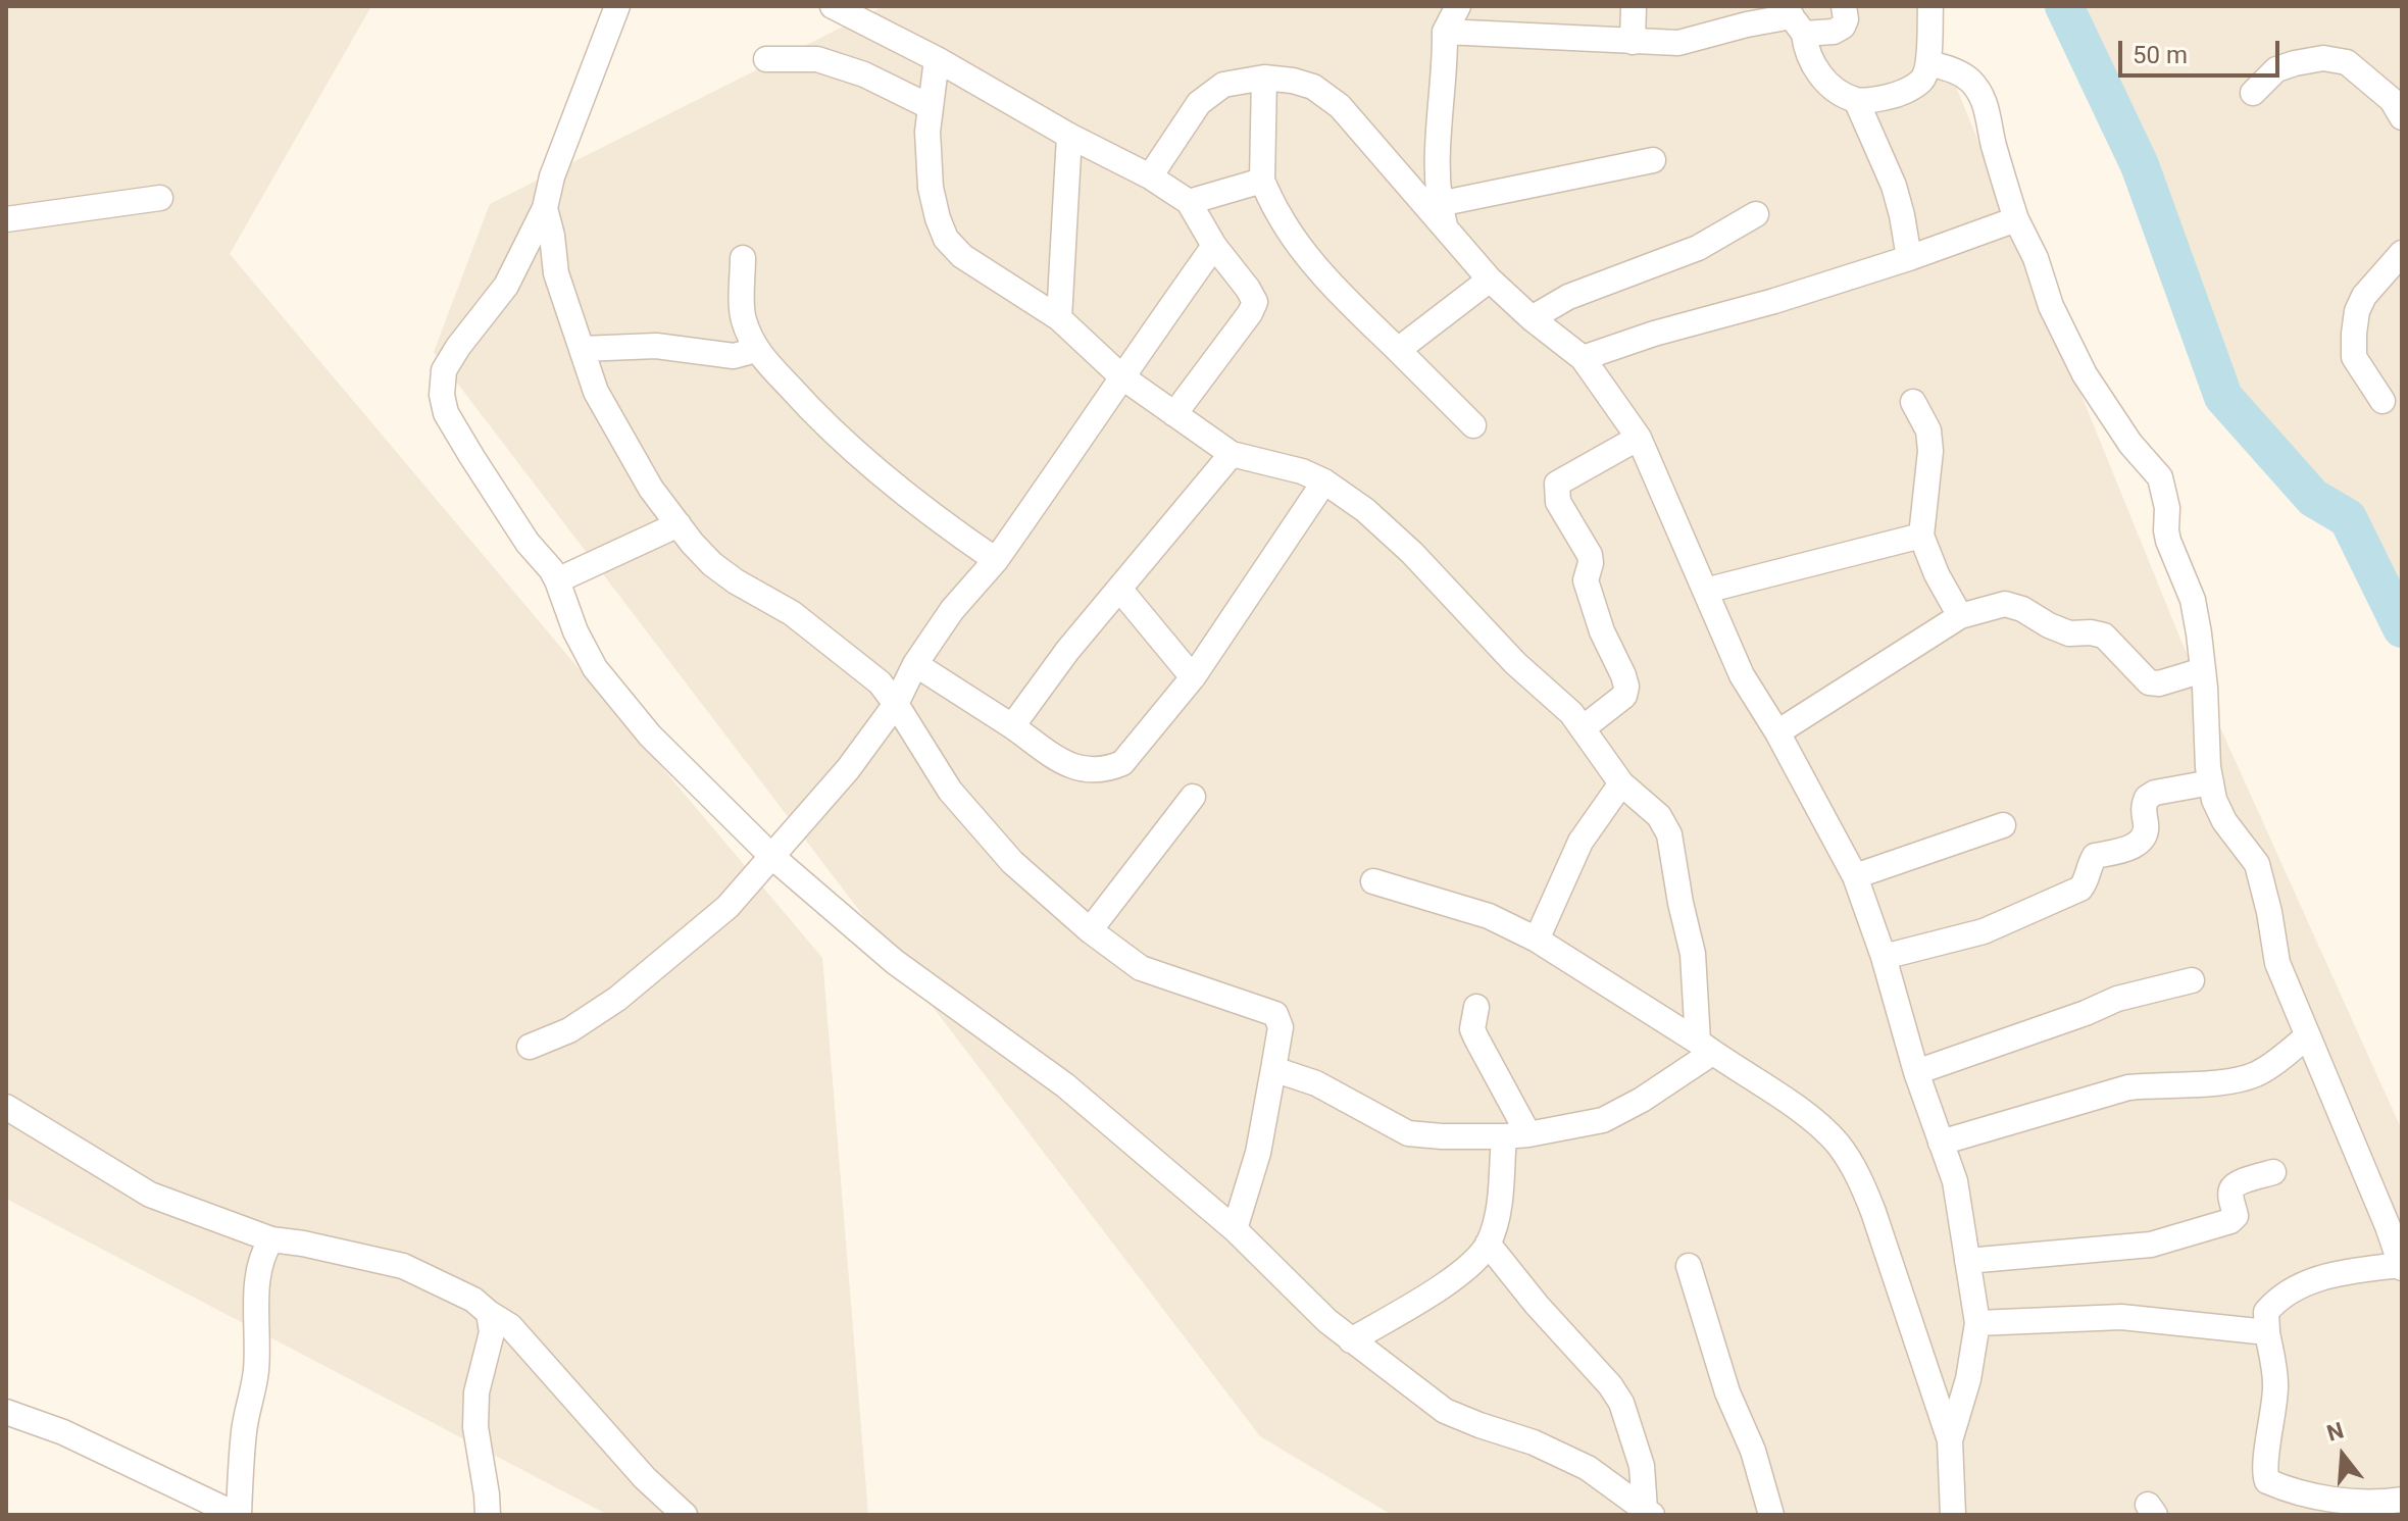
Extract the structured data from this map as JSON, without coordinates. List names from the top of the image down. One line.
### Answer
{"scale_bar":"50 m","north":"top"}
